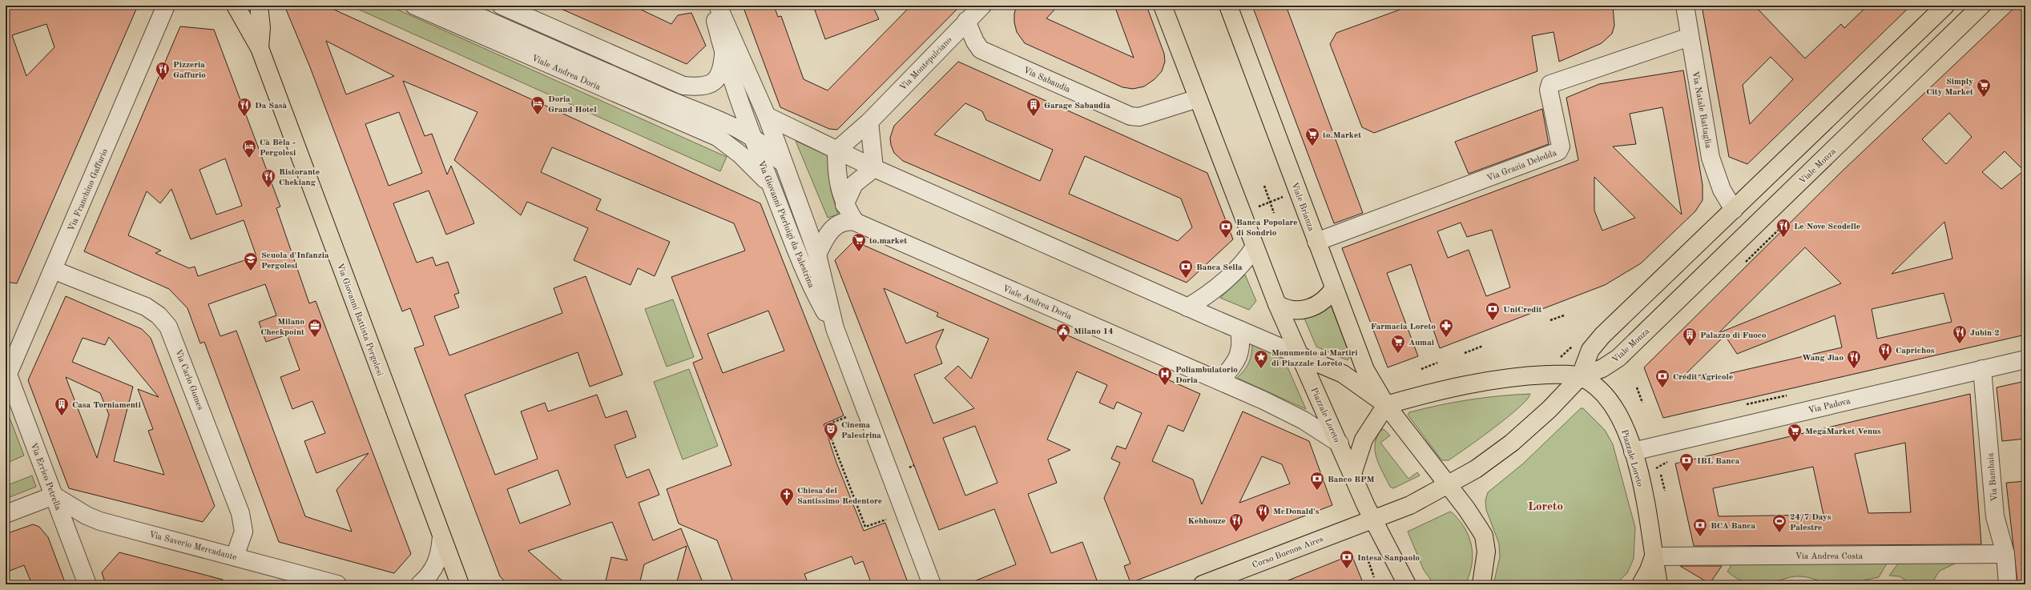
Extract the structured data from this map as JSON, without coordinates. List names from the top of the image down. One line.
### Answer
{"streets":{"main road":["Viale Monza","Viale Brianza","Via Giovanni Battista Pergolesi","Piazzale Loreto","Corso Buenos Aires"],"street":["Via Montepulciano","Viale Andrea Doria","Via Sabaudia","Via Natale Battaglia","Via Grazia Deledda","Via Franchino Gaffurio","Via Giovanni Pierluigi da Palestrina","Via Carlo Gomes","Via Padova","Via Errico Petrella","Via Bambaia","Via Saverio Mercadante","Via Andrea Costa"]},"crossings":[["Via Montepulciano","Via Sabaudia"],["Viale Andrea Doria","Via Giovanni Pierluigi da Palestrina"],["Viale Andrea Doria","Piazzale Loreto"],["Via Natale Battaglia","Via Grazia Deledda"],["Via Grazia Deledda","Viale Brianza"],["Viale Monza","Piazzale Loreto"],["Via Franchino Gaffurio","Via Carlo Gomes"],["Via Franchino Gaffurio","Via Errico Petrella"],["Viale Brianza","Piazzale Loreto"],["Via Carlo Gomes","Via Saverio Mercadante"],["Via Padova","Piazzale Loreto"],["Via Padova","Via Bambaia"],["Piazzale Loreto","Corso Buenos Aires"],["Piazzale Loreto","Via Andrea Costa"],["Via Errico Petrella","Via Saverio Mercadante"],["Via Bambaia","Via Andrea Costa"]],"districts":["Loreto"],"places":{"restaurant":["Pizzeria Gaffurio","Da Sasà","Ristorante Chekiang","Le Nove Scodelle","Jubin 2","Caprichos","Wang Jiao","McDonald's","Kebhouze"],"supermarket":["Simply City Market","to.Market","to.market","Aumai","MegaMarket Venus"],"hotel":["Doria Grand Hotel","Cà Bèla - Pergolesi"],"building":["Garage Sabaudia","Palazzo di Fuoco","Casa Torniamenti"],"bank":["Banca Popolare di Sondrio","Banca Sella","UniCredit","Crédit Agricole","IBL Banca","Banco BPM","BCA Banca","Intesa Sanpaolo"],"school or university":["Scuola d'Infanzia Pergolesi"],"office":["Milano Checkpoint"],"pharmacy":["Farmacia Loreto"],"public building":["Milano 14"],"place":["Monumento ai Martiri di Piazzale Loreto"],"hospital":["Poliambulatorio Doria"],"theatre":["Cinema Palestrina"],"church":["Chiesa del Santissimo Redentore"],"sports":["24/7 Days Palestre"]}}
